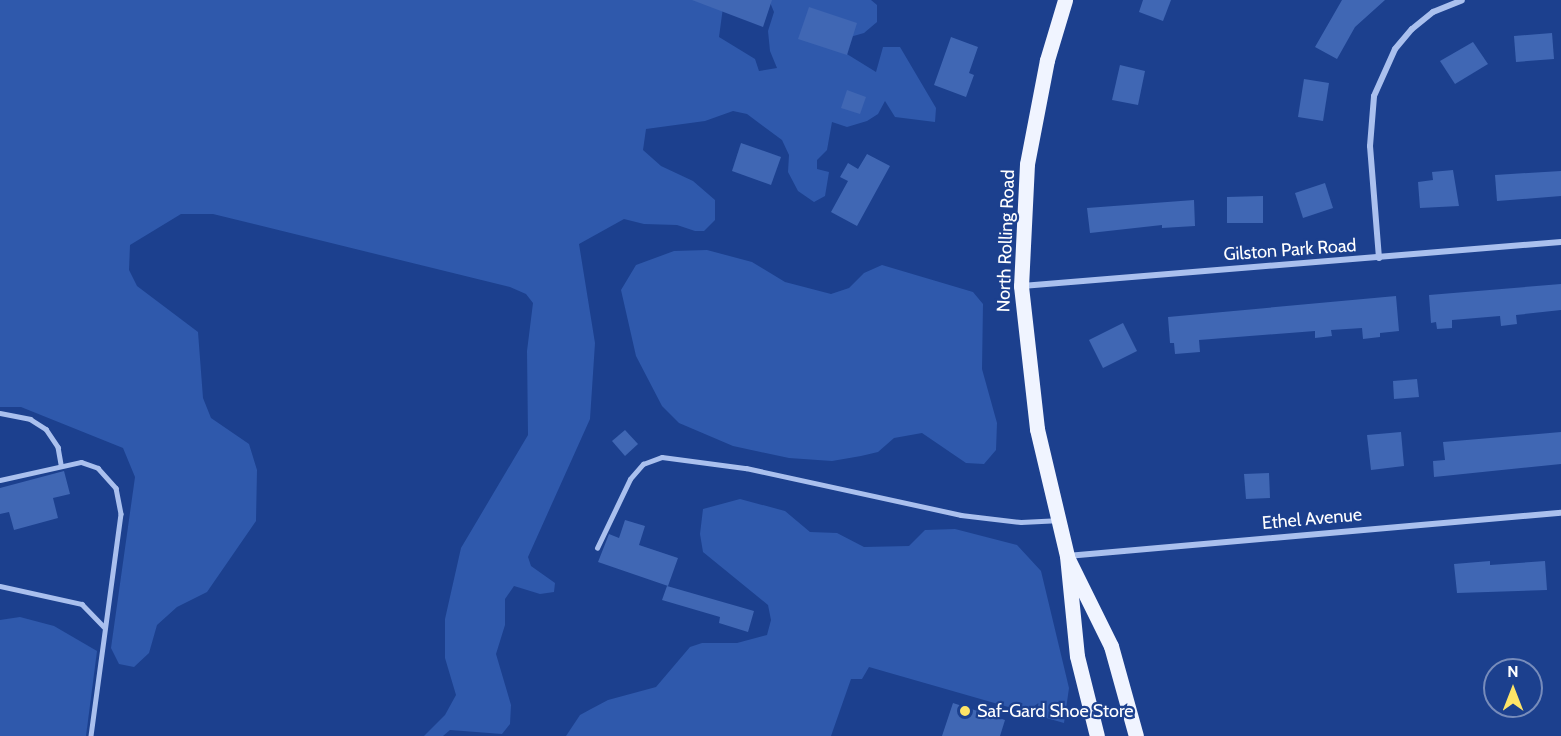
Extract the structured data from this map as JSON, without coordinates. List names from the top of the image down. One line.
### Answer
{"streets":{"main road":["North Rolling Road"],"street":["Gilston Park Road","Ethel Avenue"]},"crossings":[["North Rolling Road","Gilston Park Road"],["North Rolling Road","Ethel Avenue"]],"places":["Saf-Gard Shoe Store"],"north":"top"}
